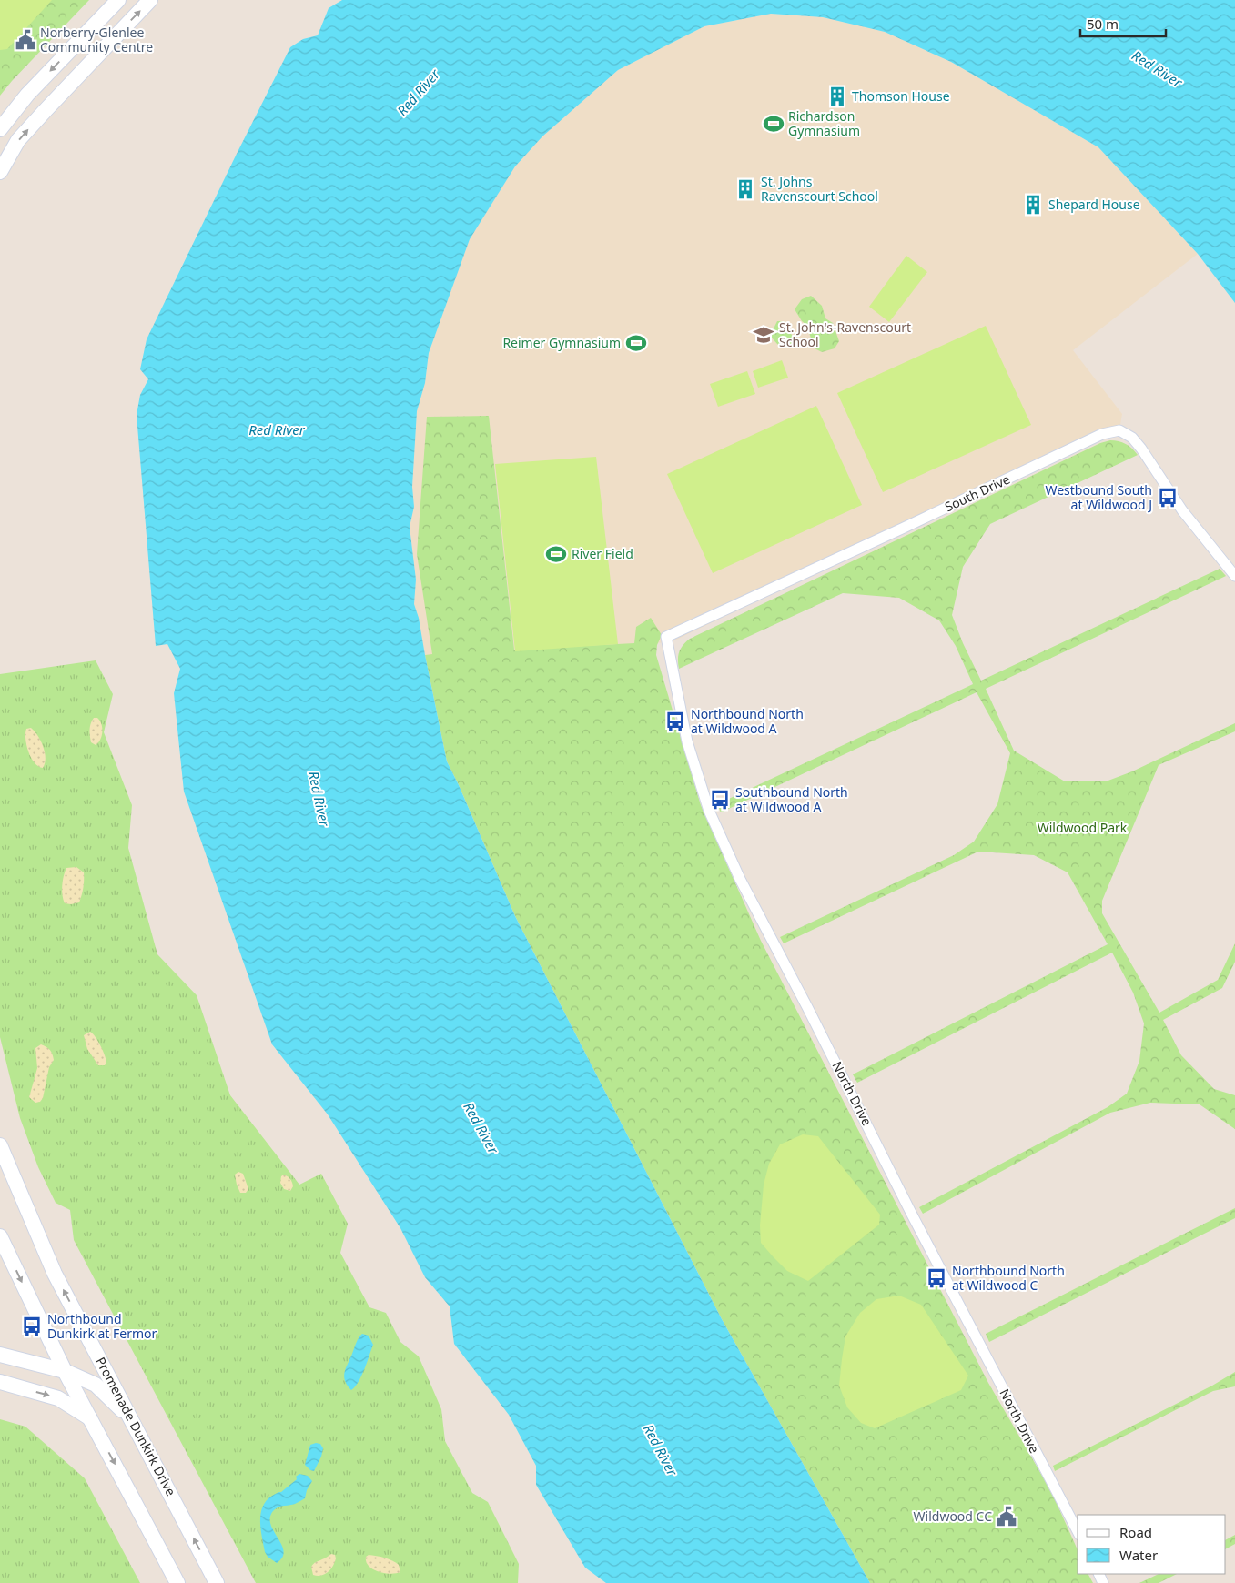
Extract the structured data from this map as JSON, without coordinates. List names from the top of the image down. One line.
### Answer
{"streets":{"main road":["Promenade Dunkirk Drive"],"street":["South Drive","North Drive"]},"crossings":[["South Drive","North Drive"]],"water":["Red River"],"parks":["Wildwood Park"],"places":{"public building":["Norberry-Glenlee Community Centre","Wildwood CC"],"building":["Thomson House","St. Johns Ravenscourt School","Shepard House"],"sports":["Richardson Gymnasium","Reimer Gymnasium","River Field"],"school or university":["St. John's-Ravenscourt School"],"bus stop":["Westbound South at Wildwood J","Northbound North at Wildwood A","Southbound North at Wildwood A","Northbound North at Wildwood C","Northbound Dunkirk at Fermor"]},"legend":["Road","Water"],"scale_bar":"50 m"}
